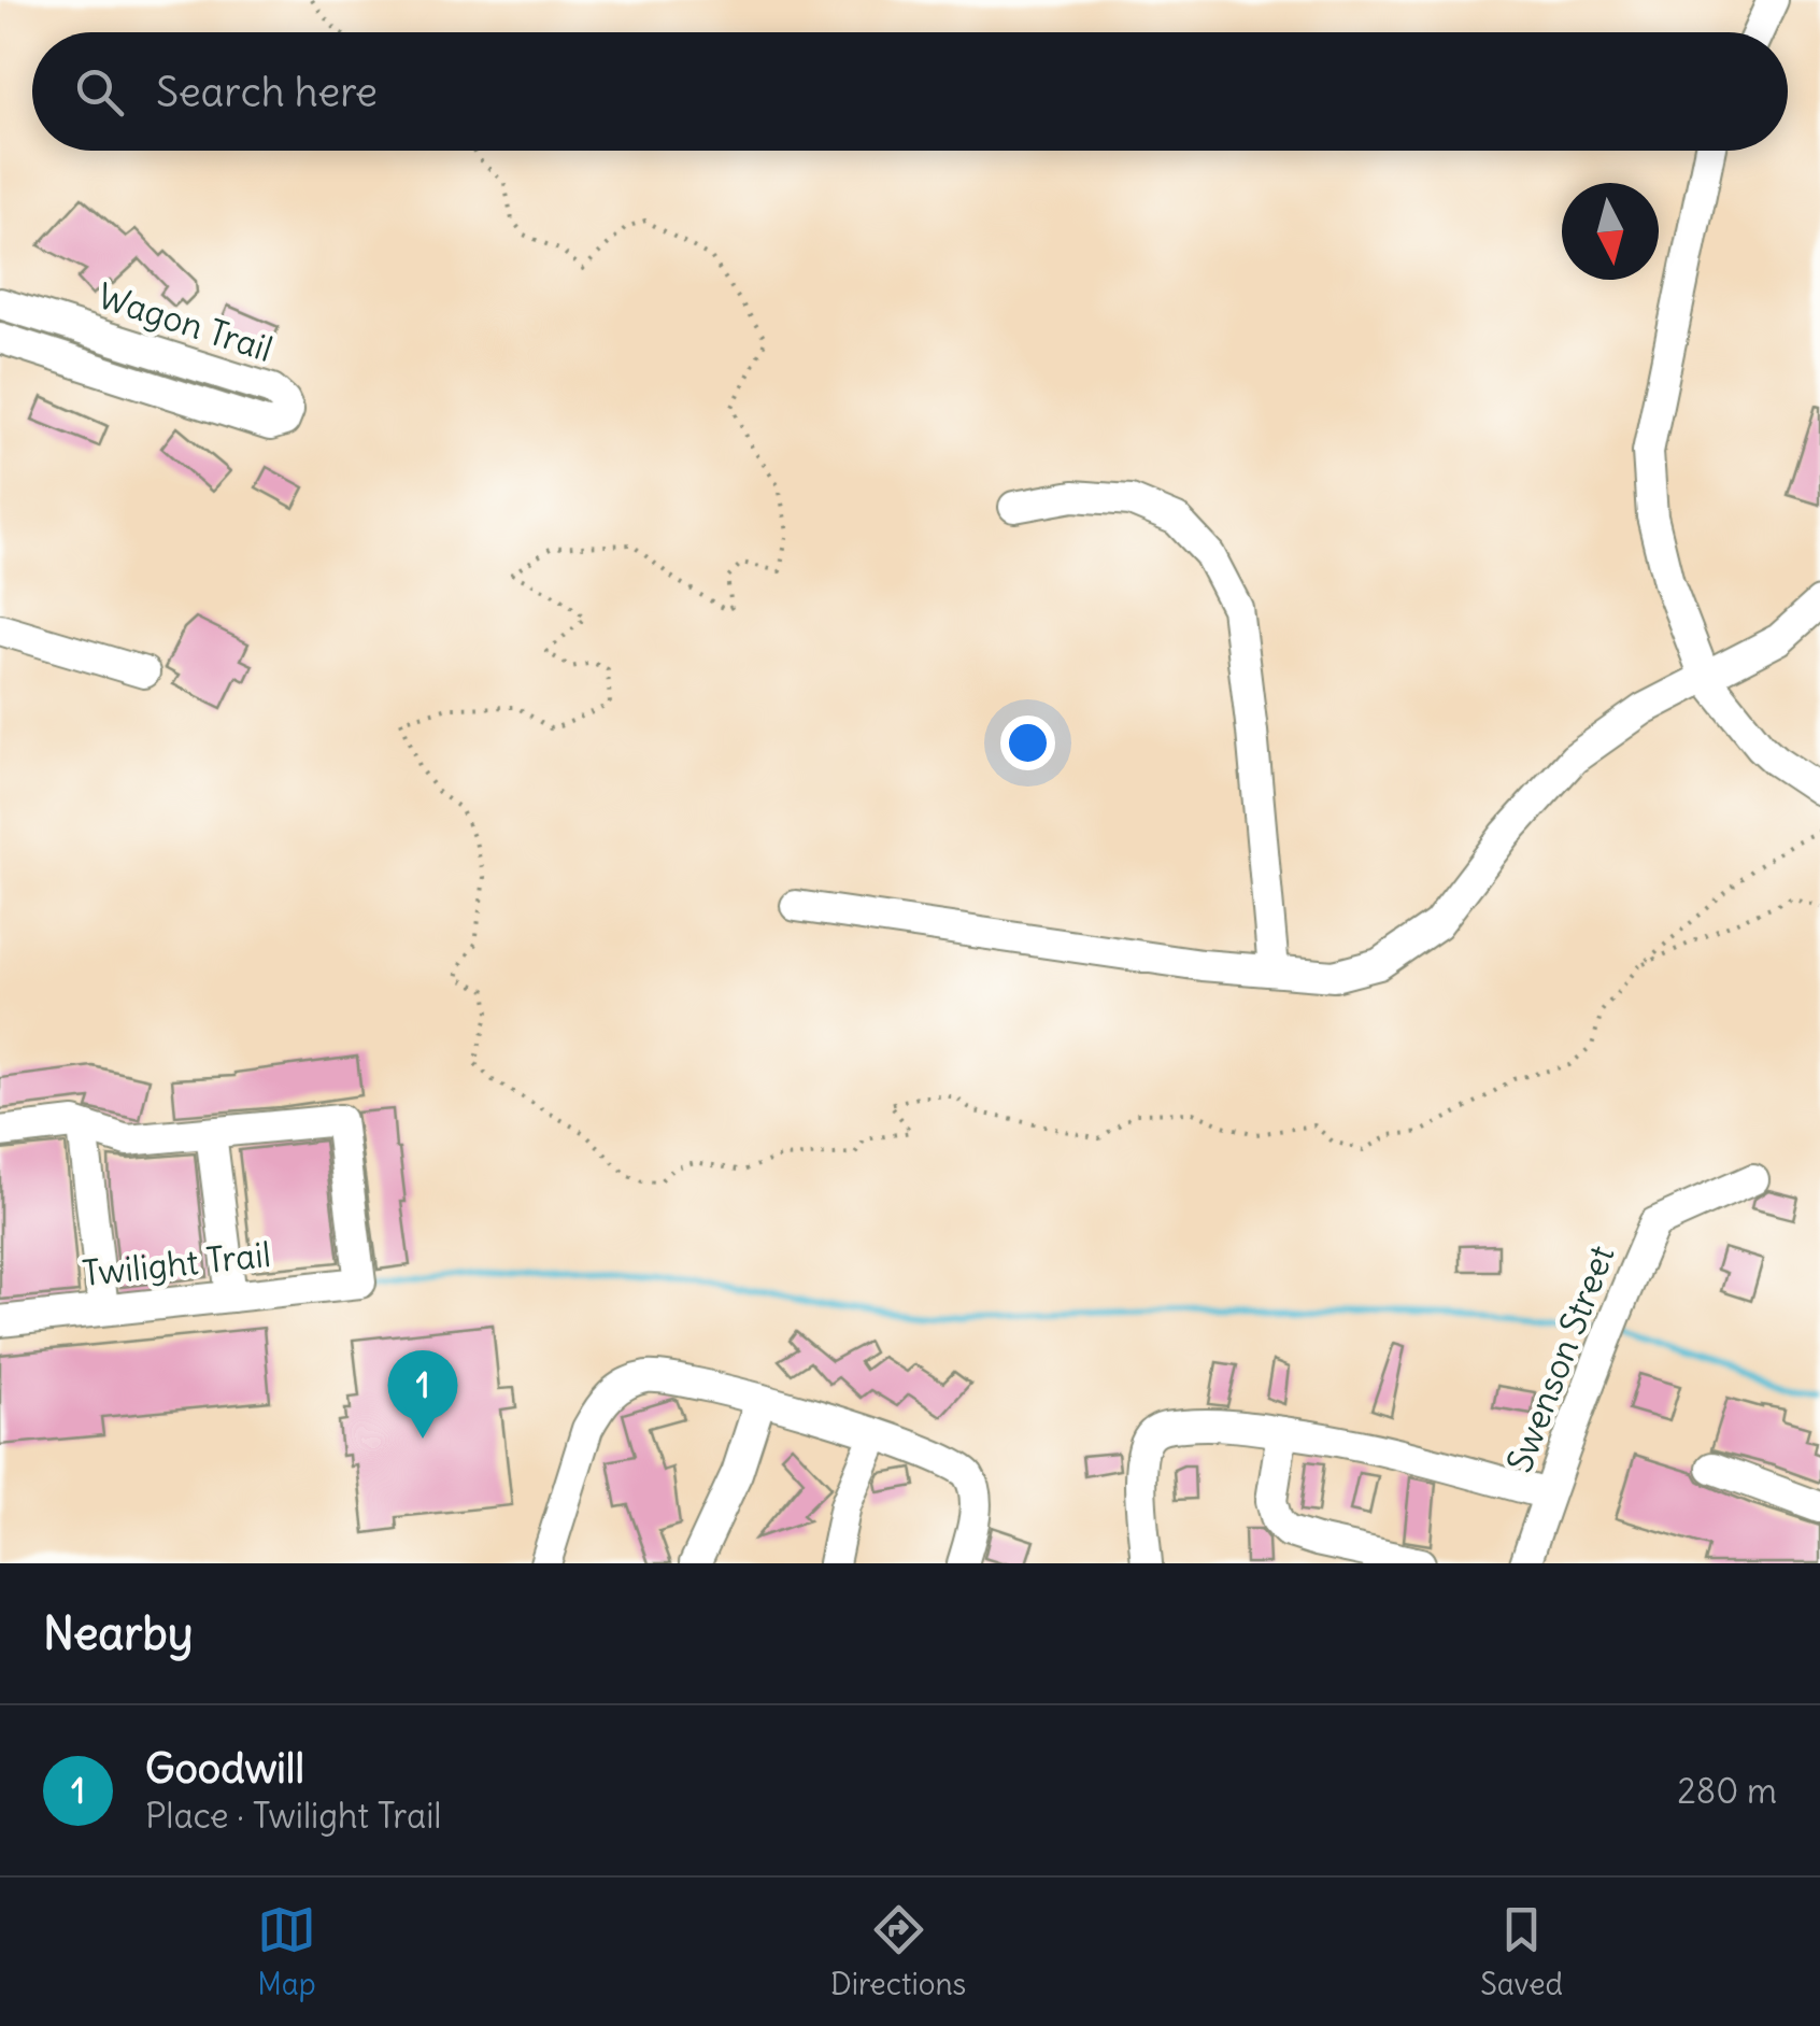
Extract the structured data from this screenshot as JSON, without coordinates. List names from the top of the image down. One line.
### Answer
{"streets":{"street":["Wagon Trail","Twilight Trail","Swenson Street"]},"north":"bottom","page":{"search":"Search here","pins":"1","heading":"Nearby","list":[{"mark":"1","name":"Goodwill","note":"Place · Twilight Trail","value":"280 m"}],"nav":["Map","Directions","Saved"]}}
